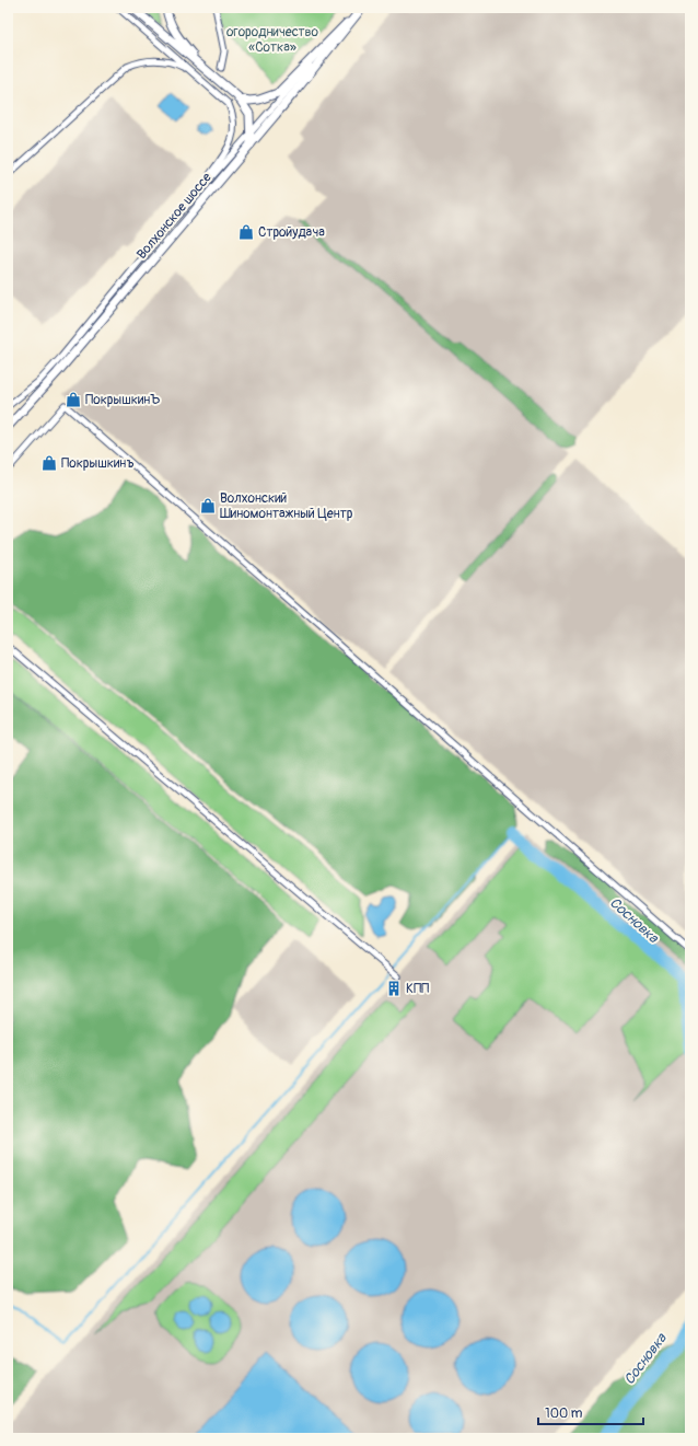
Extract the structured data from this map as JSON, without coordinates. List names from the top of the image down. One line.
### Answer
{"streets":{"main road":["Волхонское шоссе"]},"water":["Сосновка"],"parks":["огородничество «Сотка»"],"places":{"shop":["Стройудача","ПокрышкинЪ","Покрышкинъ","Волхонский Шиномонтажный Центр"],"building":["КПП"]},"scale_bar":"100 m"}
